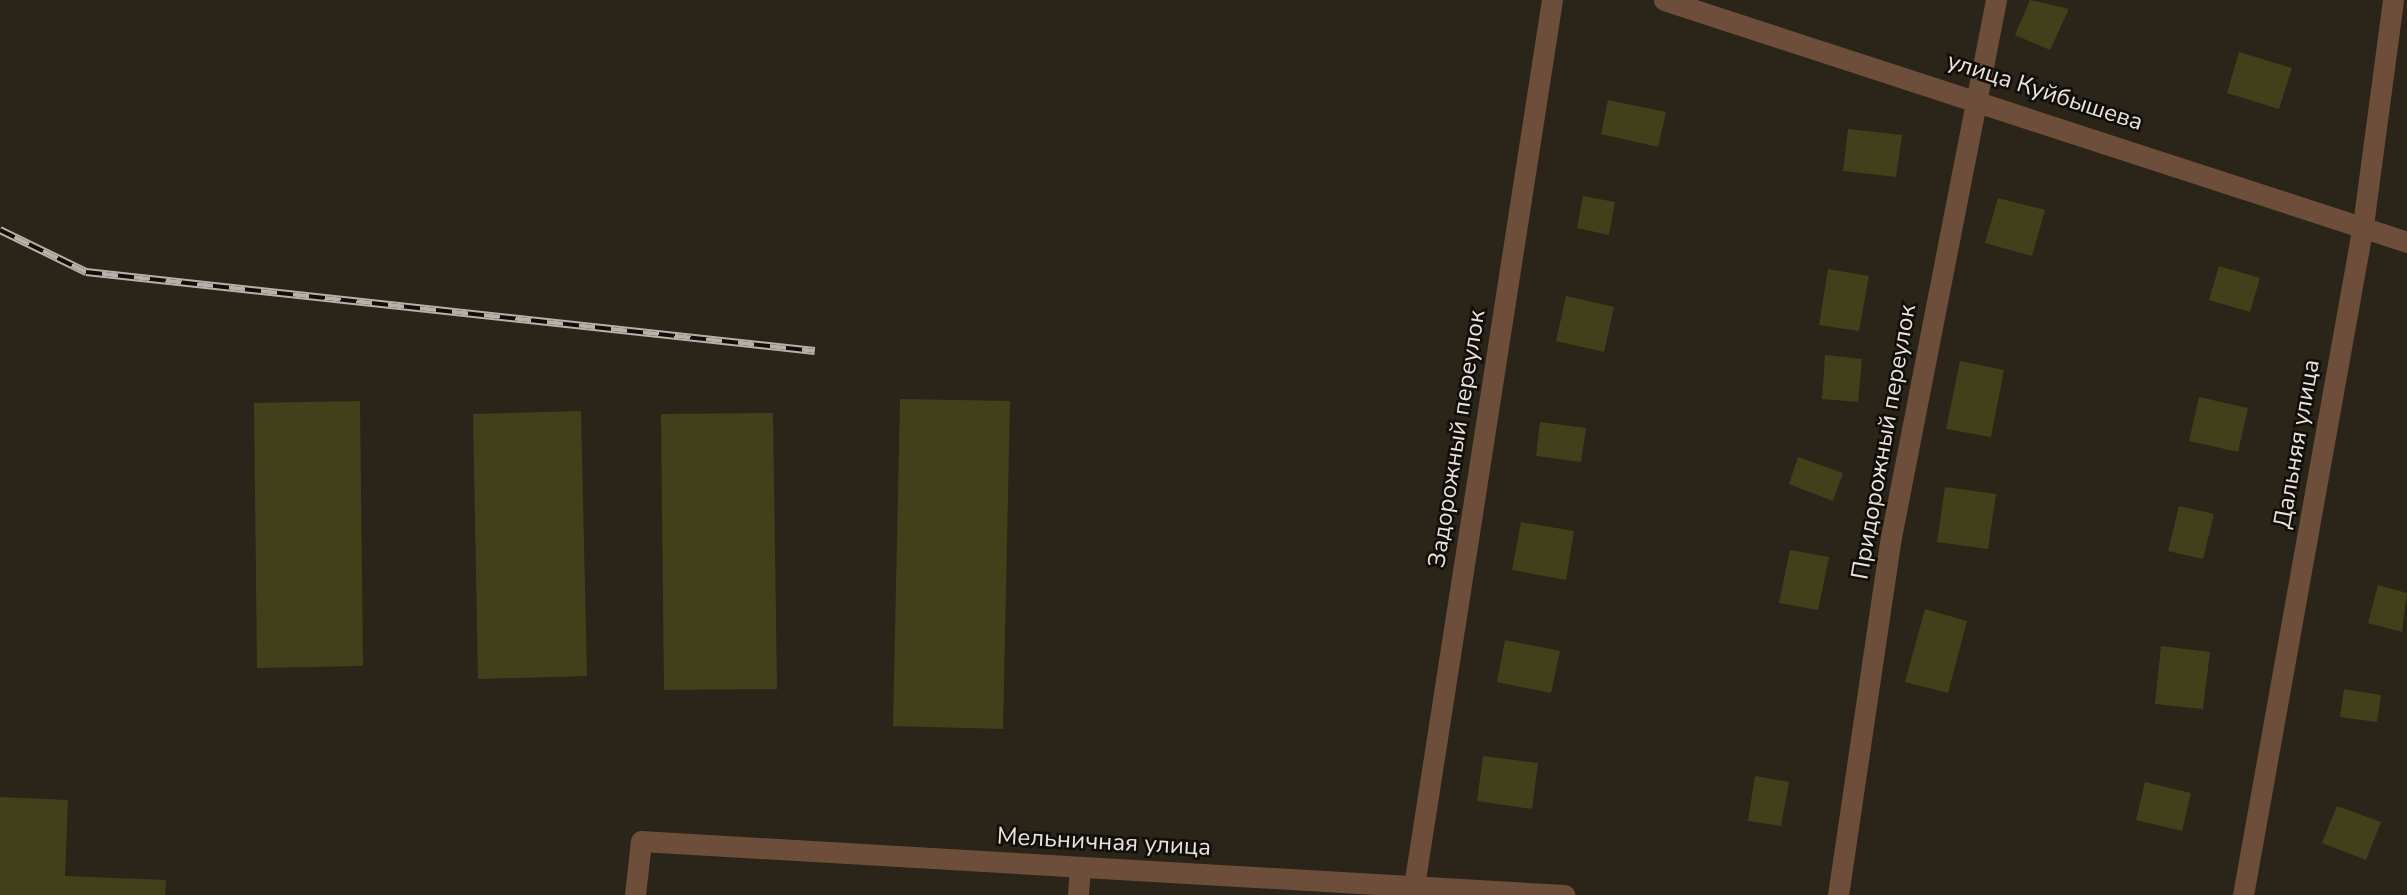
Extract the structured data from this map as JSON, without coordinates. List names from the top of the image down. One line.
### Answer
{"streets":{"street":["улица Куйбышева","Задорожный переулок","Придорожный переулок","Дальняя улица","Мельничная улица"]},"crossings":[["улица Куйбышева","Придорожный переулок"],["улица Куйбышева","Дальняя улица"],["Задорожный переулок","Мельничная улица"]]}
